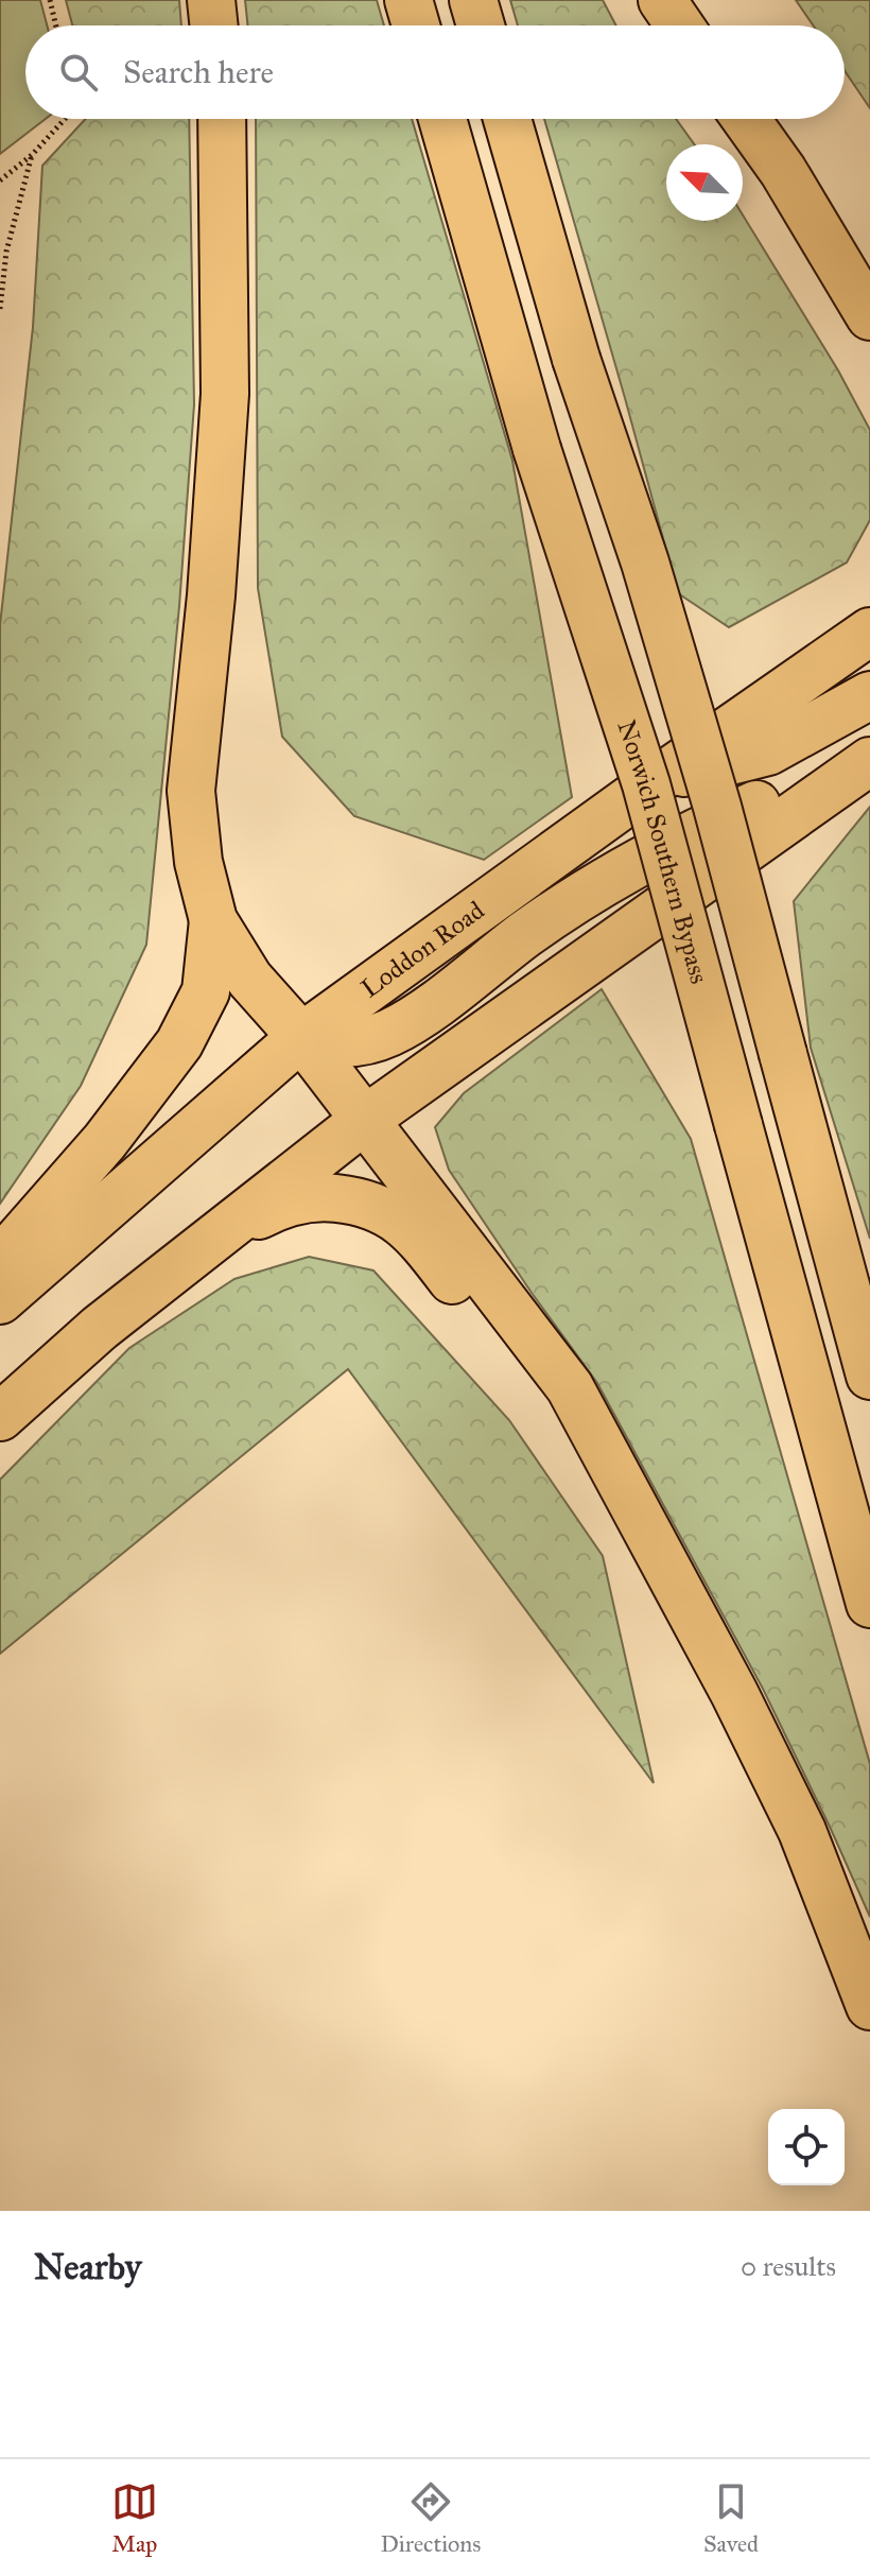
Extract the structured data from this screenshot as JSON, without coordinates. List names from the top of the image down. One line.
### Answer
{"streets":{"highway":["Norwich Southern Bypass","Loddon Road"]},"north":"top left","page":{"search":"Search here","heading":["Nearby","0 results"],"nav":["Map","Directions","Saved"]}}
